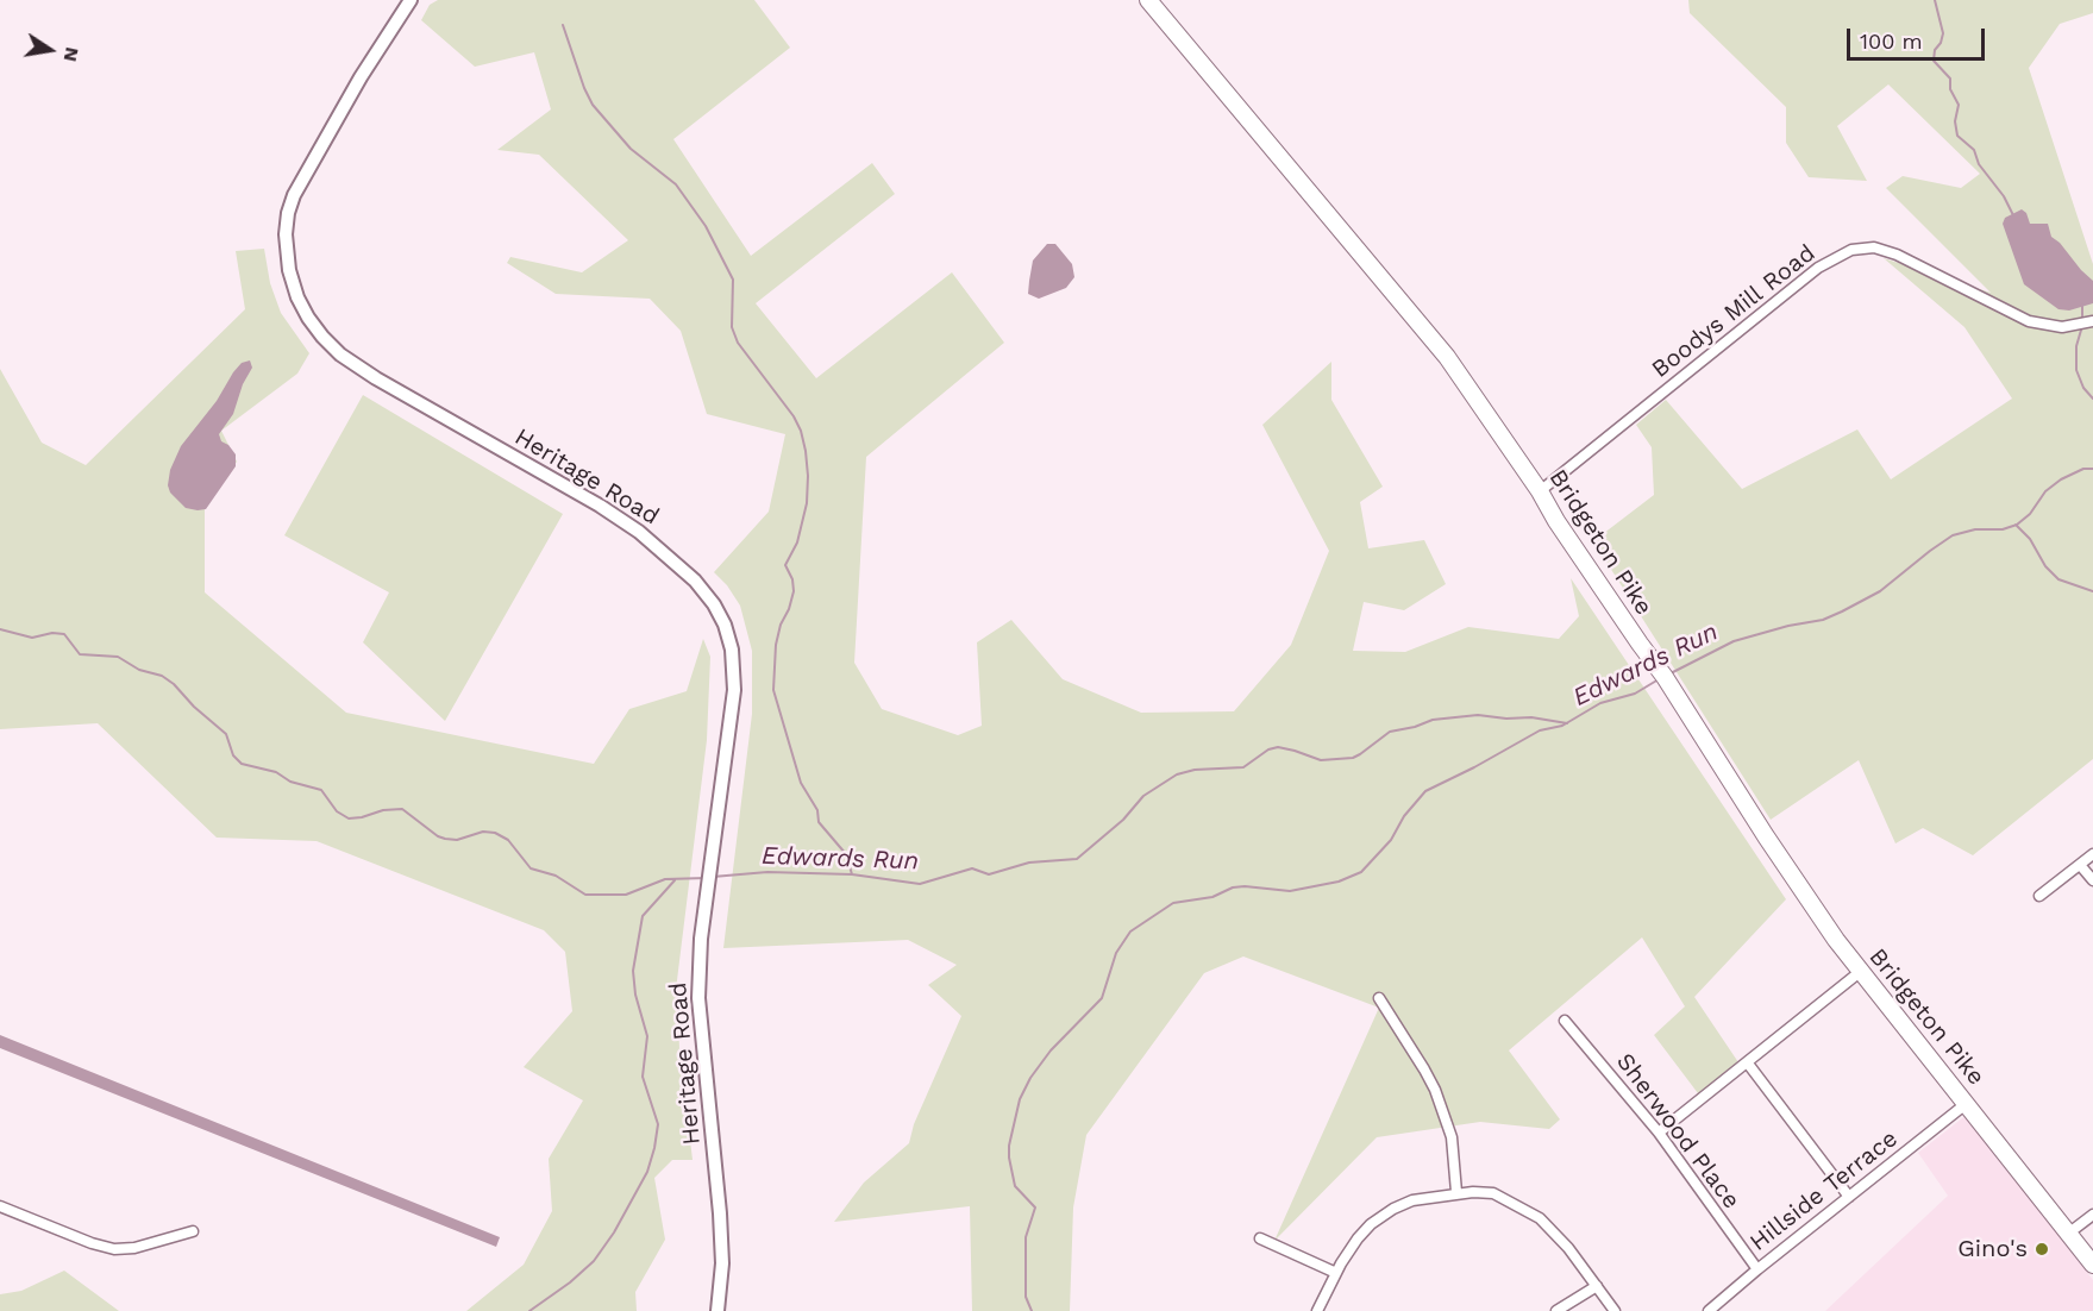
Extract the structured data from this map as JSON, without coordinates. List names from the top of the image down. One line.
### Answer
{"streets":{"main road":["Bridgeton Pike"],"street":["Boodys Mill Road","Heritage Road","Sherwood Place","Hillside Terrace"]},"crossings":[["Boodys Mill Road","Bridgeton Pike"],["Bridgeton Pike","Hillside Terrace"],["Sherwood Place","Hillside Terrace"]],"water":["Edwards Run"],"places":["Gino's"],"scale_bar":"100 m","north":"right"}
